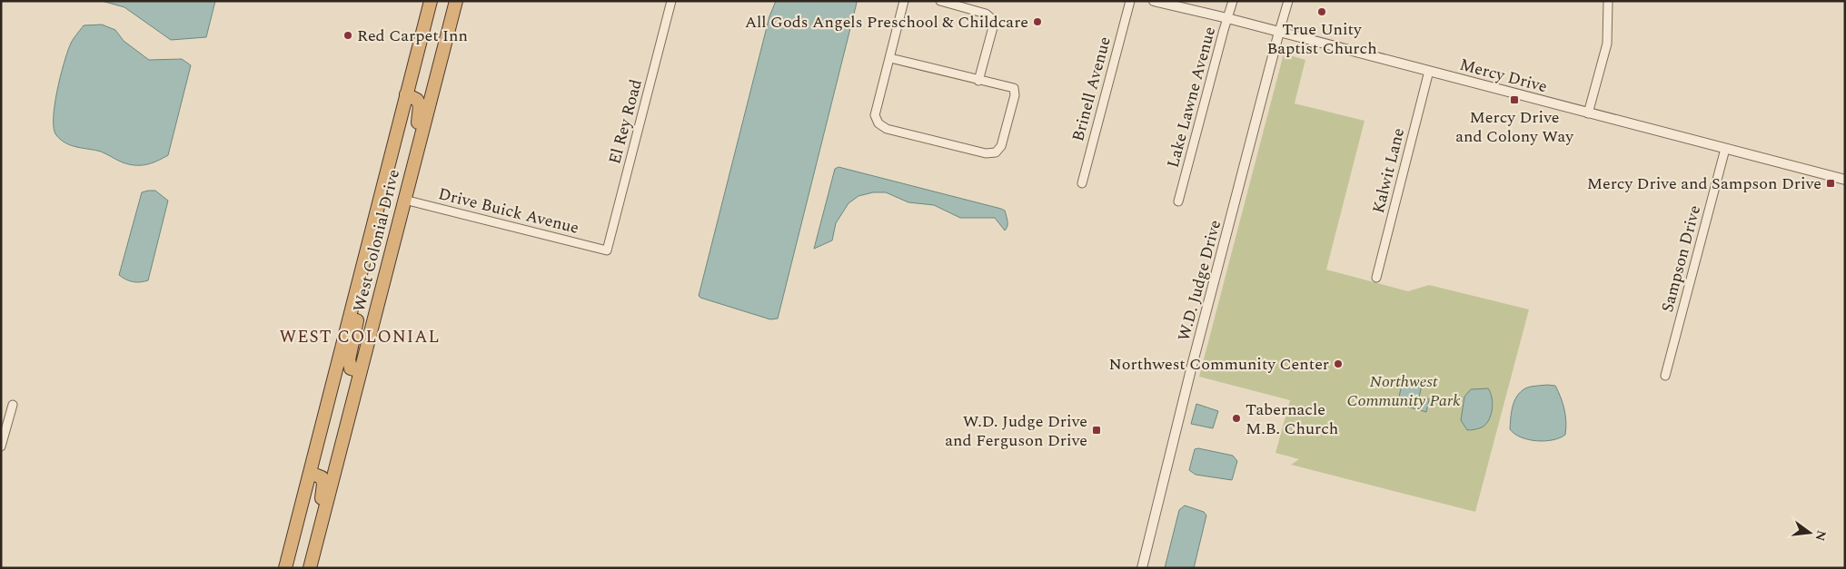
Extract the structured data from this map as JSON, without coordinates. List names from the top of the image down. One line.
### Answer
{"streets":{"highway":["West Colonial Drive"],"street":["Mercy Drive","Brinell Avenue","Lake Lawne Avenue","El Rey Road","Kalwit Lane","Drive Buick Avenue","Sampson Drive","W.D. Judge Drive"]},"crossings":[["Mercy Drive","Lake Lawne Avenue"],["Mercy Drive","Kalwit Lane"],["Mercy Drive","Sampson Drive"],["Mercy Drive","W.D. Judge Drive"],["El Rey Road","Drive Buick Avenue"],["Drive Buick Avenue","West Colonial Drive"]],"districts":["WEST COLONIAL"],"parks":["Northwest Community Park"],"places":{"other":["True Unity Baptist Church","All Gods Angels Preschool & Childcare","Red Carpet Inn","Northwest Community Center","Tabernacle M.B. Church"],"transit":["Mercy Drive and Colony Way","Mercy Drive and Sampson Drive","W.D. Judge Drive and Ferguson Drive"]},"north":"right"}
